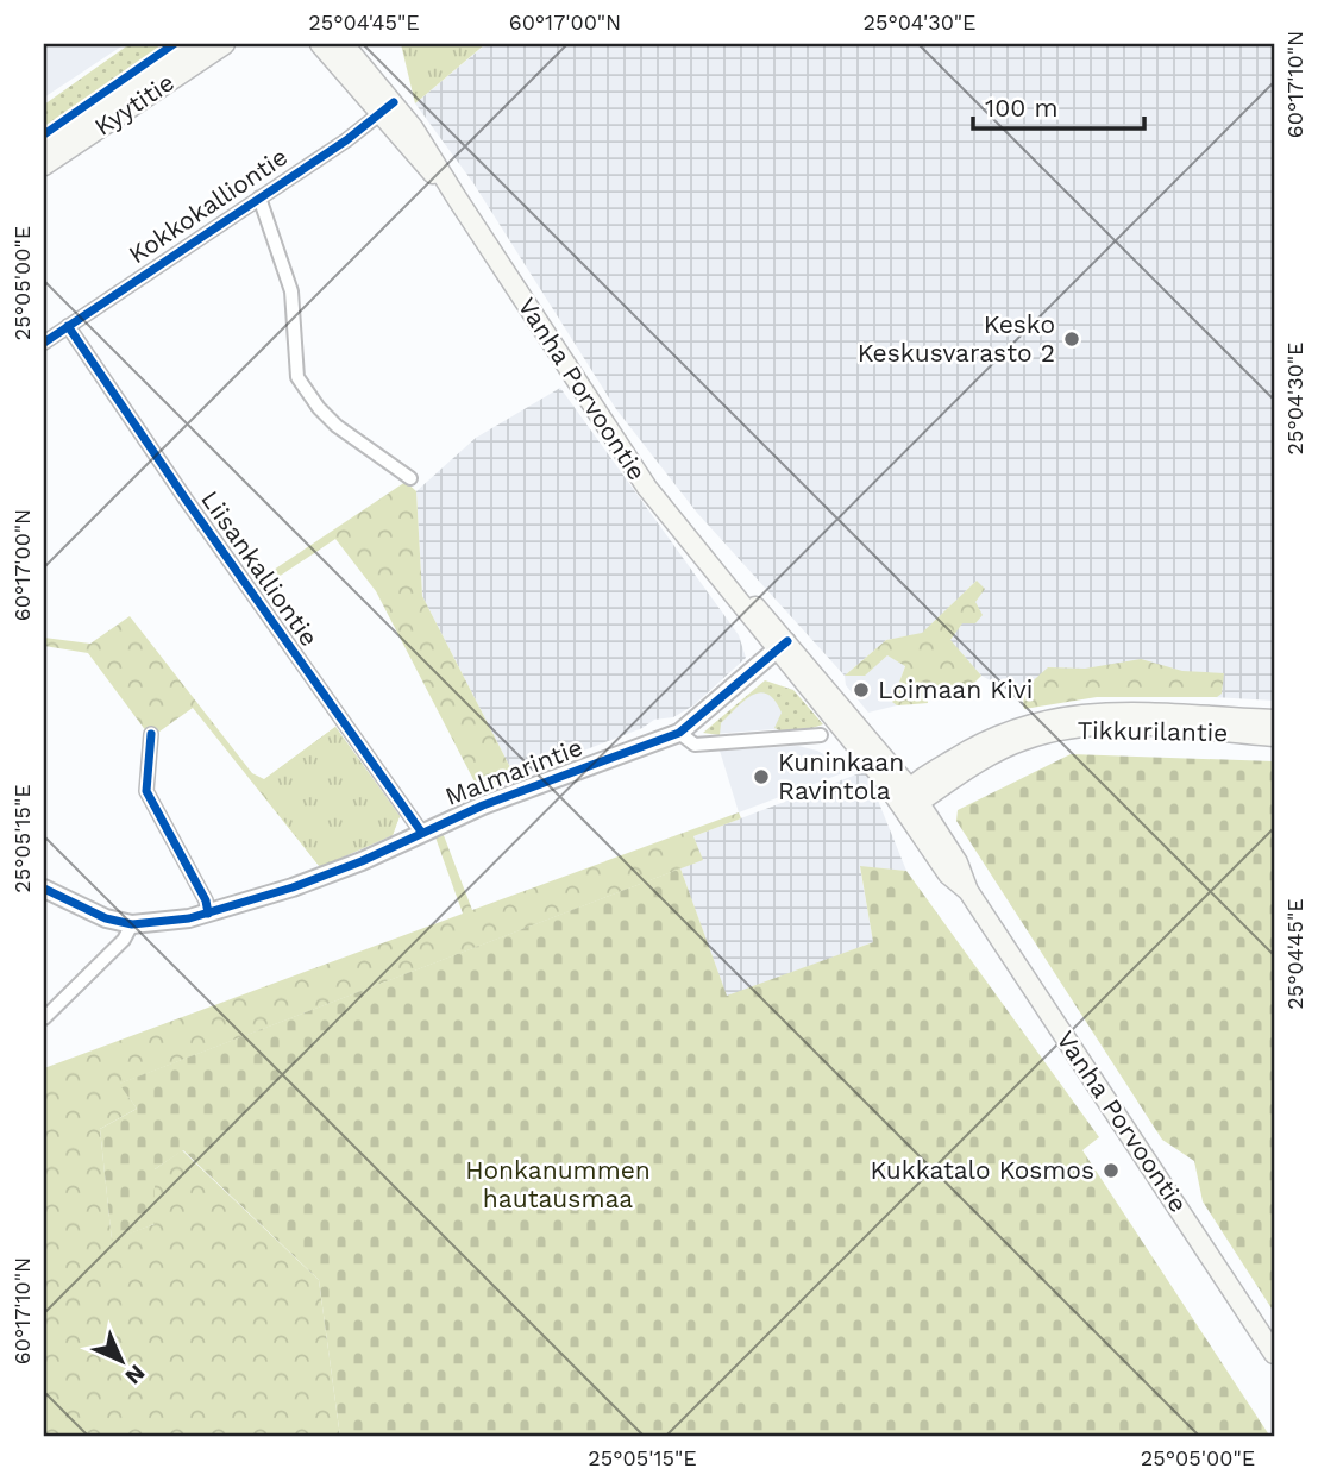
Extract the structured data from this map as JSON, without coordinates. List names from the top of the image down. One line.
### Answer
{"streets":{"main road":["Kyytitie","Vanha Porvoontie","Tikkurilantie"],"street":["Kokkokalliontie","Liisankalliontie","Malmarintie"]},"crossings":[["Kokkokalliontie","Vanha Porvoontie"],["Kokkokalliontie","Liisankalliontie"],["Vanha Porvoontie","Tikkurilantie"],["Vanha Porvoontie","Malmarintie"],["Liisankalliontie","Malmarintie"]],"parks":["Honkanummen hautausmaa"],"places":["Kesko Keskusvarasto 2","Loimaan Kivi","Kuninkaan Ravintola","Kukkatalo Kosmos"],"scale_bar":"100 m","north":"bottom right","coordinates":["25°04'45\"E","60°17'00\"N","25°04'30\"E","60°17'10\"N","25°05'00\"E","25°05'15\"E"]}
